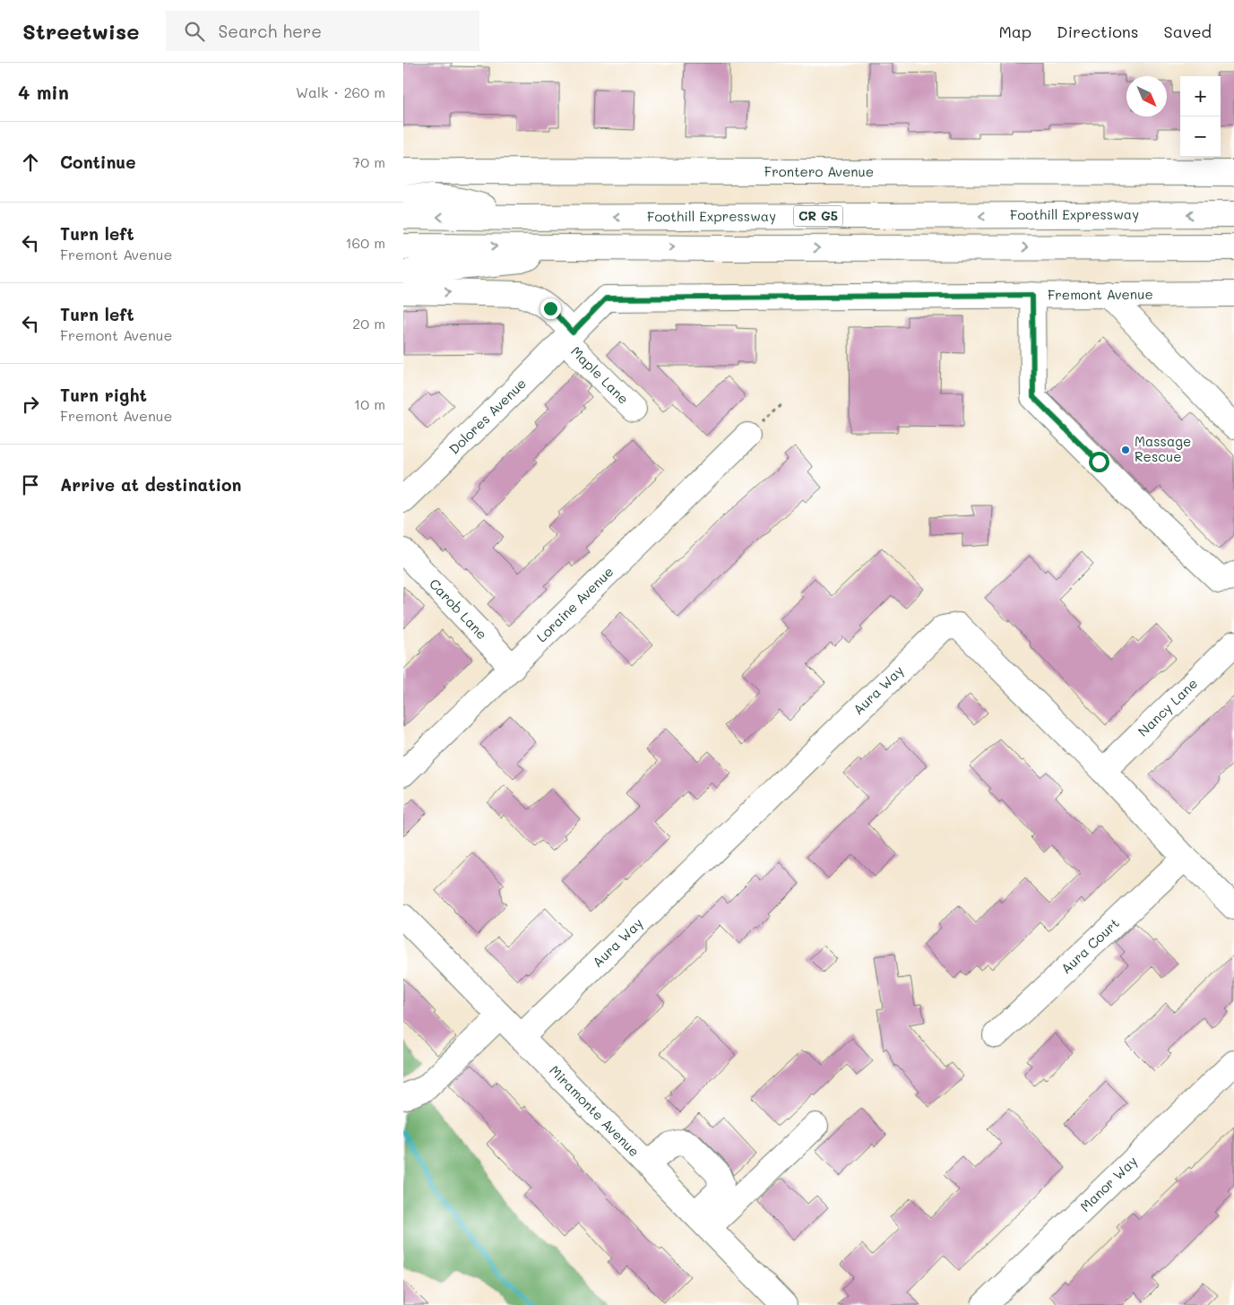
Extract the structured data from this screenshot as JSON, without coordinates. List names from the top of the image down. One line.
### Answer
{"streets":{"main road":["Frontero Avenue","Foothill Expressway","CR G5","Fremont Avenue","Maple Lane","Dolores Avenue","Loraine Avenue","Carob Lane","Aura Way","Nancy Lane","Aura Court","Miramonte Avenue","Manor Way"]},"crossings":[["Fremont Avenue","Maple Lane"],["Fremont Avenue","Dolores Avenue"],["Maple Lane","Dolores Avenue"],["Loraine Avenue","Carob Lane"],["Aura Way","Nancy Lane"],["Aura Way","Aura Court"],["Aura Way","Miramonte Avenue"]],"places":["Massage Rescue"],"north":"bottom right","page":{"header":"Streetwise","search":"Search here","nav":["Map","Directions","Saved"],"heading":["4 min","Walk · 260 m"],"map_buttons":["+","−"],"list":[["Continue","70 m"],["Turn left","Fremont Avenue","160 m"],["Turn left","Fremont Avenue","20 m"],["Turn right","Fremont Avenue","10 m"],"Arrive at destination"]}}
